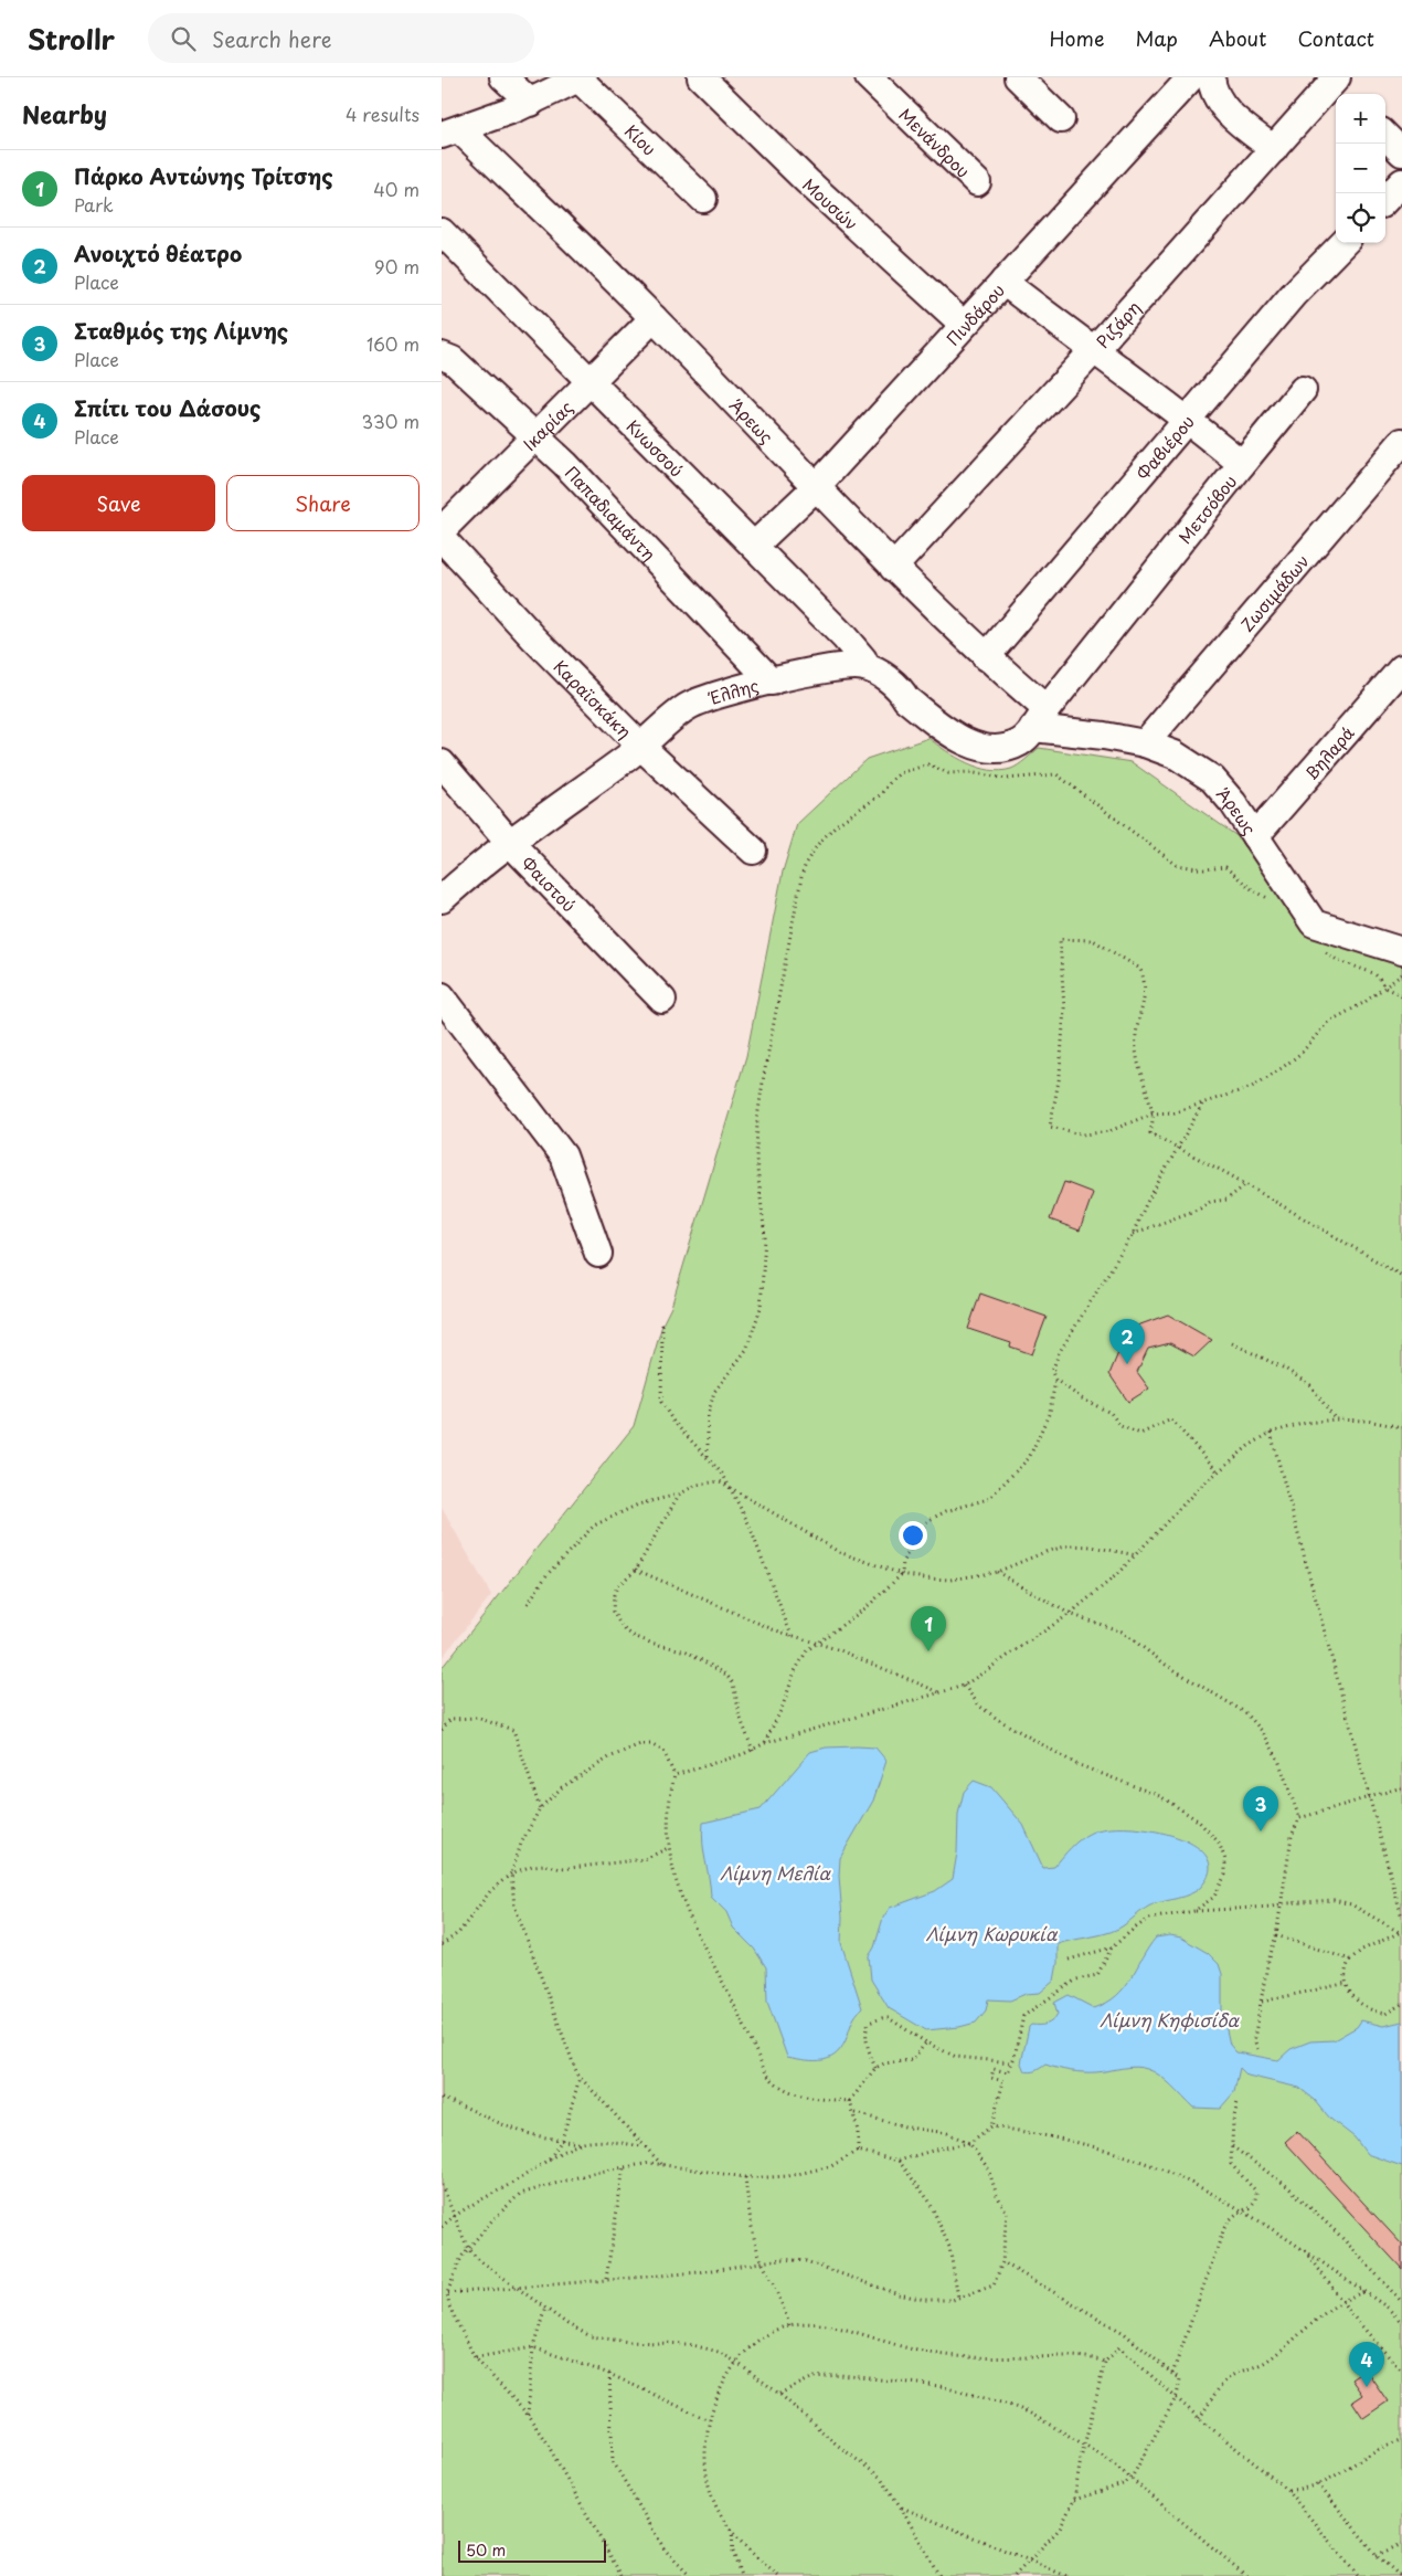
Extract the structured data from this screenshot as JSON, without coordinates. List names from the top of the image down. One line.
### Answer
{"streets":{"street":["Κίου","Μενάνδρου","Μουσών","Πινδάρου","Ριζάρη","Άρεως","Ικαρίας","Φαβιέρου","Κνωσσού","Μετσόβου","Παπαδιαμάντη","Ζωσιμάδων","Έλλης","Καραϊσκάκη","Βηλαρά","Φαιστού"]},"crossings":[["Μουσών","Πινδάρου"],["Πινδάρου","Άρεως"],["Πινδάρου","Κνωσσού"],["Πινδάρου","Μετσόβου"],["Ριζάρη","Άρεως"],["Ριζάρη","Μετσόβου"],["Άρεως","Ικαρίας"],["Άρεως","Φαβιέρου"],["Άρεως","Μετσόβου"],["Άρεως","Ζωσιμάδων"],["Άρεως","Βηλαρά"],["Ικαρίας","Κνωσσού"],["Ικαρίας","Παπαδιαμάντη"],["Φαβιέρου","Μετσόβου"],["Κνωσσού","Έλλης"],["Παπαδιαμάντη","Έλλης"],["Έλλης","Καραϊσκάκη"],["Έλλης","Φαιστού"]],"water":["Λίμνη Μελία","Λίμνη Κωρυκία","Λίμνη Κηφισίδα"],"scale_bar":"50 m","page":{"header":"Strollr","search":"Search here","nav":["Home","Map","About","Contact"],"heading":["Nearby","4 results"],"map_buttons":["+","−"],"list":[{"mark":"1","name":"Πάρκο Αντώνης Τρίτσης","note":"Park","value":"40 m"},{"mark":"2","name":"Ανοιχτό θέατρο","note":"Place","value":"90 m"},{"mark":"3","name":"Σταθμός της Λίμνης","note":"Place","value":"160 m"},{"mark":"4","name":"Σπίτι του Δάσους","note":"Place","value":"330 m"}],"buttons":["Save","Share"],"pins":["2","1","3","4"],"scale":"50 m"}}
